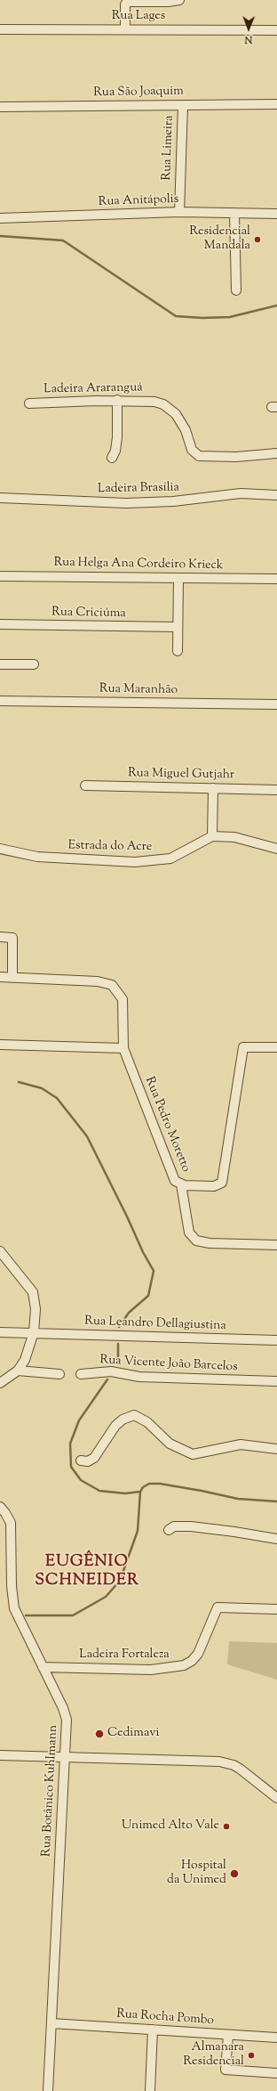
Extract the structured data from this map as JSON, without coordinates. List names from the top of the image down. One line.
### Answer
{"streets":{"street":["Rua Lages","Rua São Joaquim","Rua Limeira","Rua Anitápolis","Ladeira Araranguá","Ladeira Brasília","Rua Helga Ana Cordeiro Krieck","Rua Criciúma","Rua Maranhão","Rua Miguel Gutjahr","Estrada do Acre","Rua Pedro Moretto","Rua Leandro Dellagiustina","Rua Vicente João Barcelos","Ladeira Fortaleza","Rua Botânico Kuhlmann","Rua Rocha Pombo"]},"crossings":[["Rua São Joaquim","Rua Limeira"],["Rua Limeira","Rua Anitápolis"],["Ladeira Fortaleza","Rua Botânico Kuhlmann"],["Rua Botânico Kuhlmann","Rua Rocha Pombo"]],"districts":["EUGÊNIO SCHNEIDER"],"places":["Residencial Mandala","Cedimavi","Unimed Alto Vale","Hospital da Unimed","Almanara Residencial"],"north":"bottom"}
